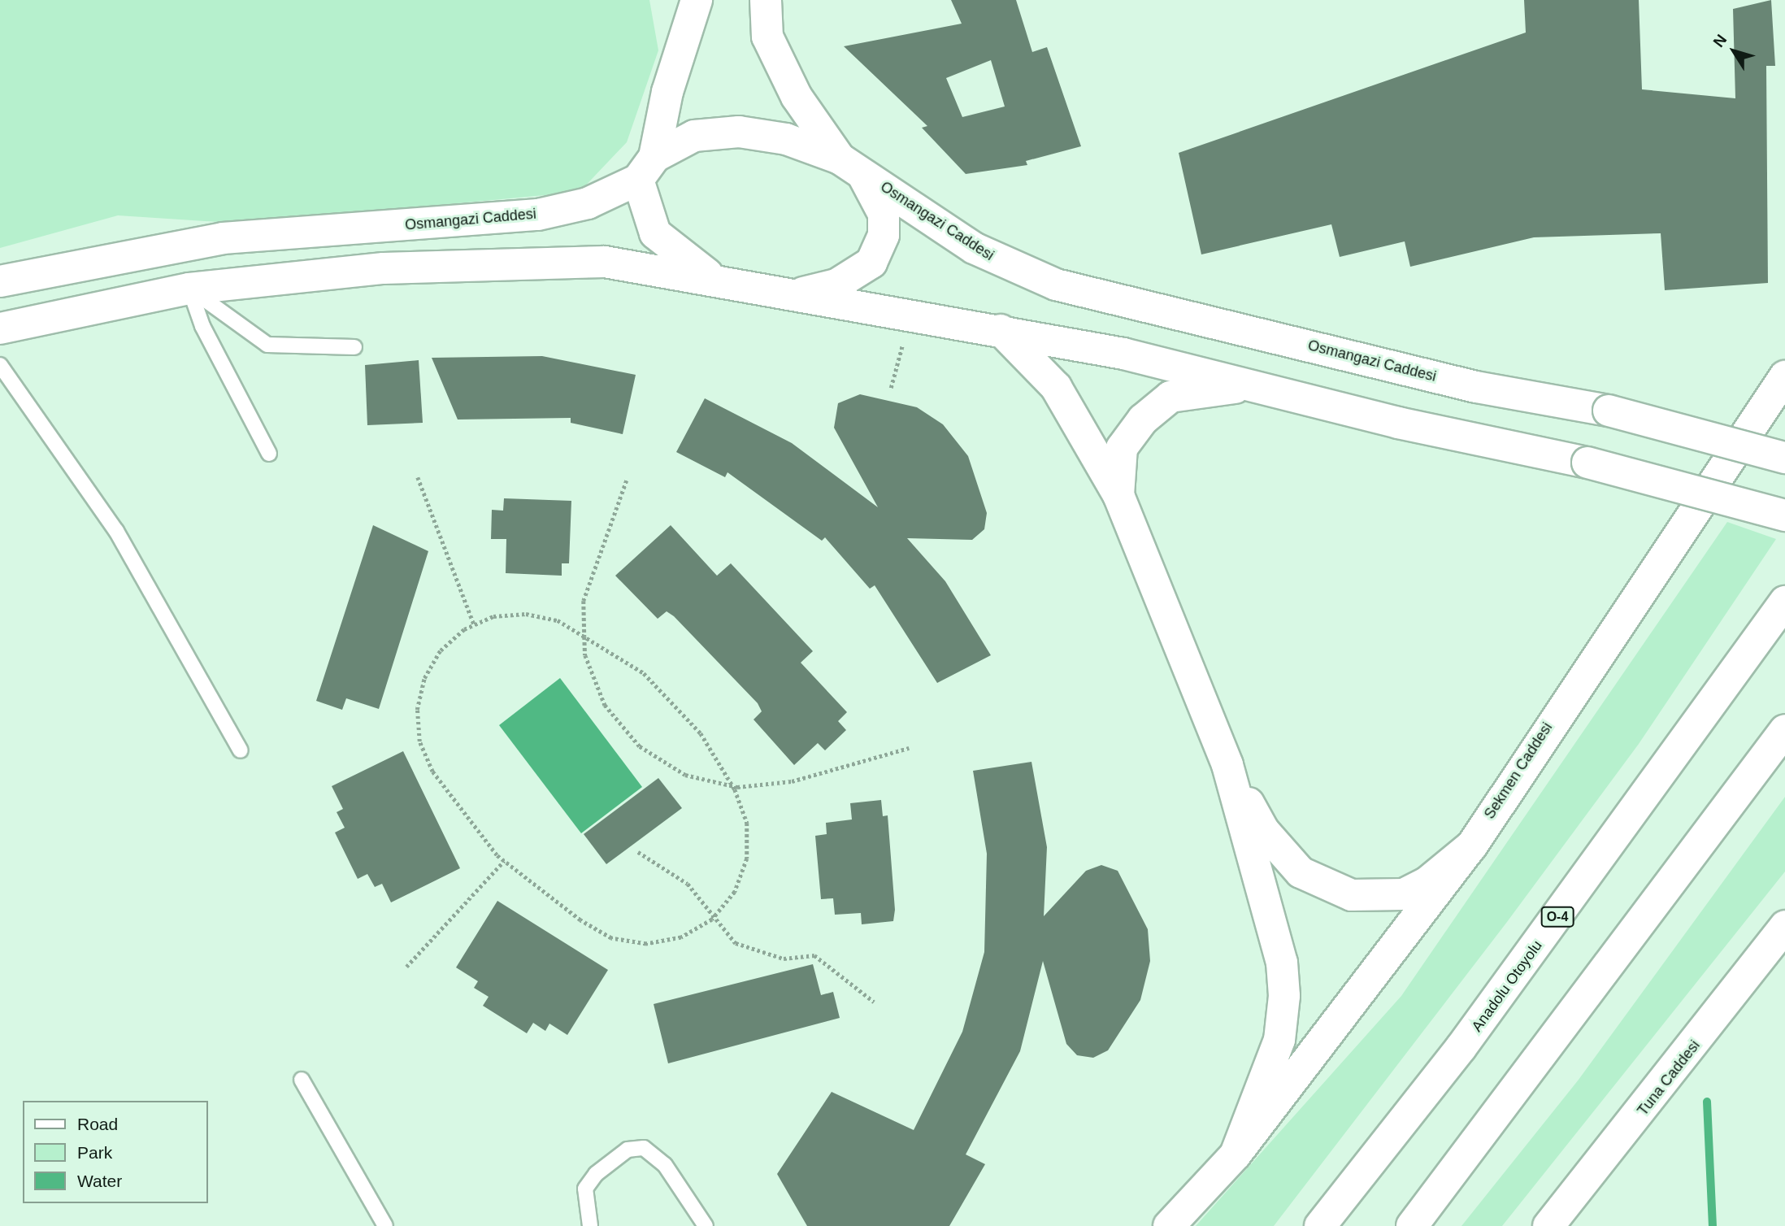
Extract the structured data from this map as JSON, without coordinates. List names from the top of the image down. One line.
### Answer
{"streets":{"main road":["Osmangazi Caddesi","Sekmen Caddesi","O-4","Anadolu Otoyolu","Tuna Caddesi"]},"legend":["Road","Park","Water"],"north":"top left"}
